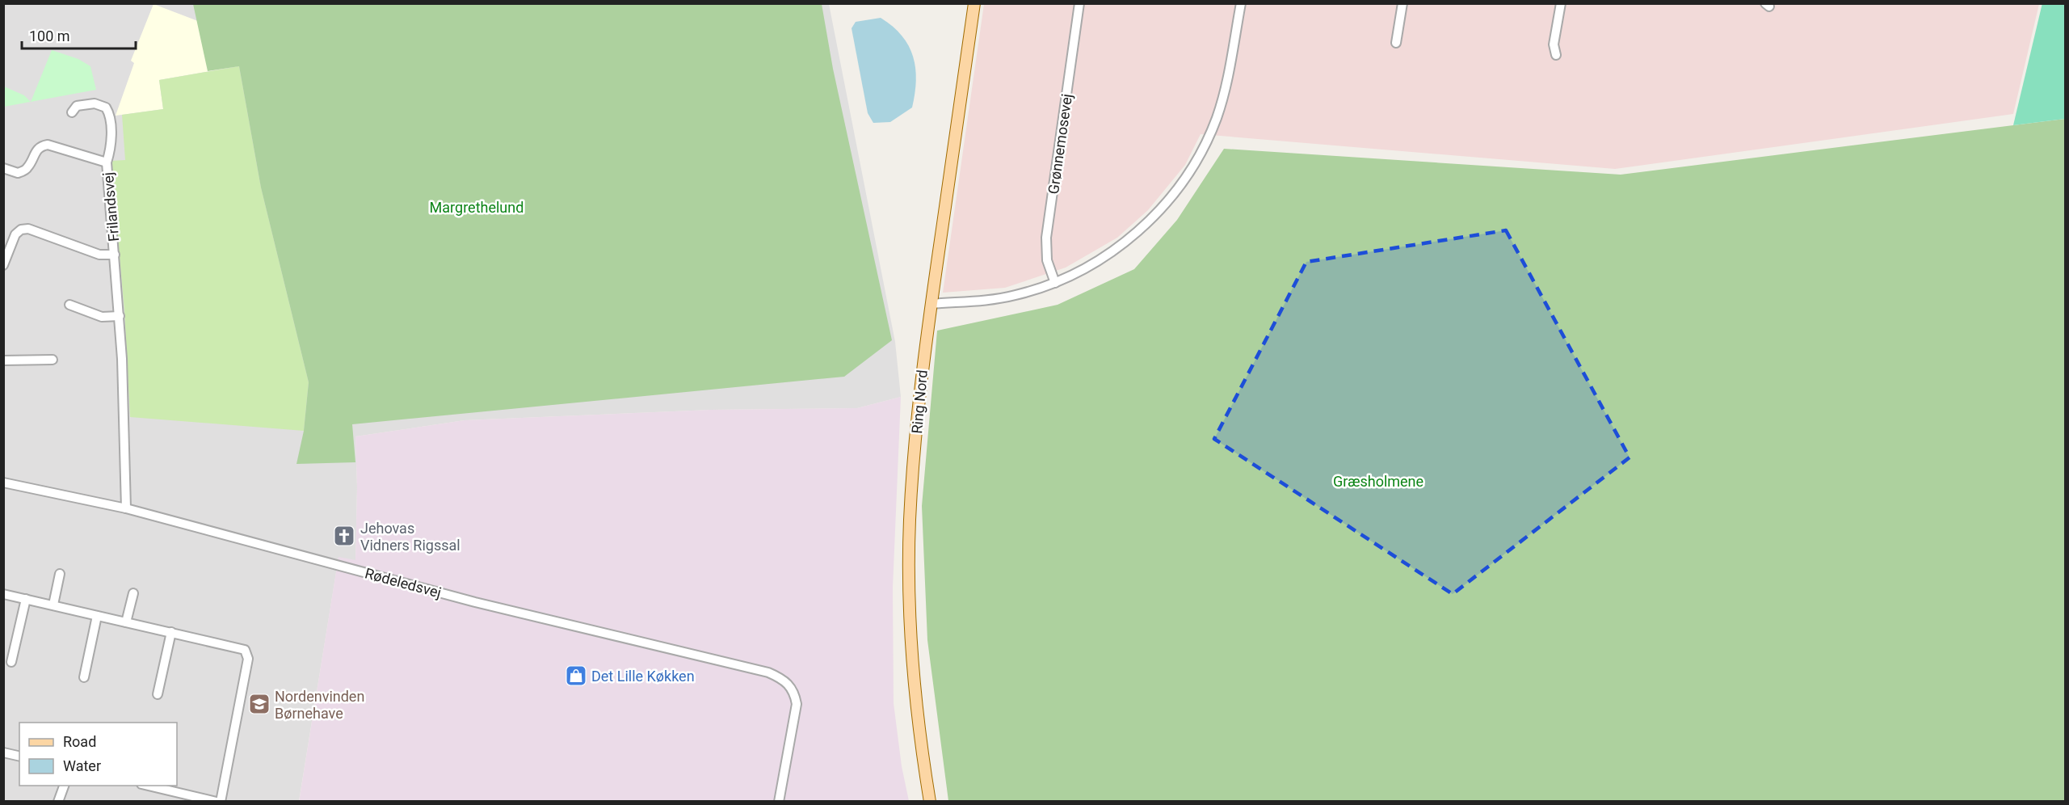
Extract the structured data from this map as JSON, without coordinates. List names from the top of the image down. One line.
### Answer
{"streets":{"main road":["Ring Nord"],"street":["Grønnemosevej","Frilandsvej","Rødeledsvej"]},"crossings":[["Frilandsvej","Rødeledsvej"]],"parks":["Margrethelund","Græsholmene"],"places":{"church":["Jehovas Vidners Rigssal"],"shop":["Det Lille Køkken"],"school or university":["Nordenvinden Børnehave"]},"legend":["Road","Water"],"scale_bar":"100 m"}
